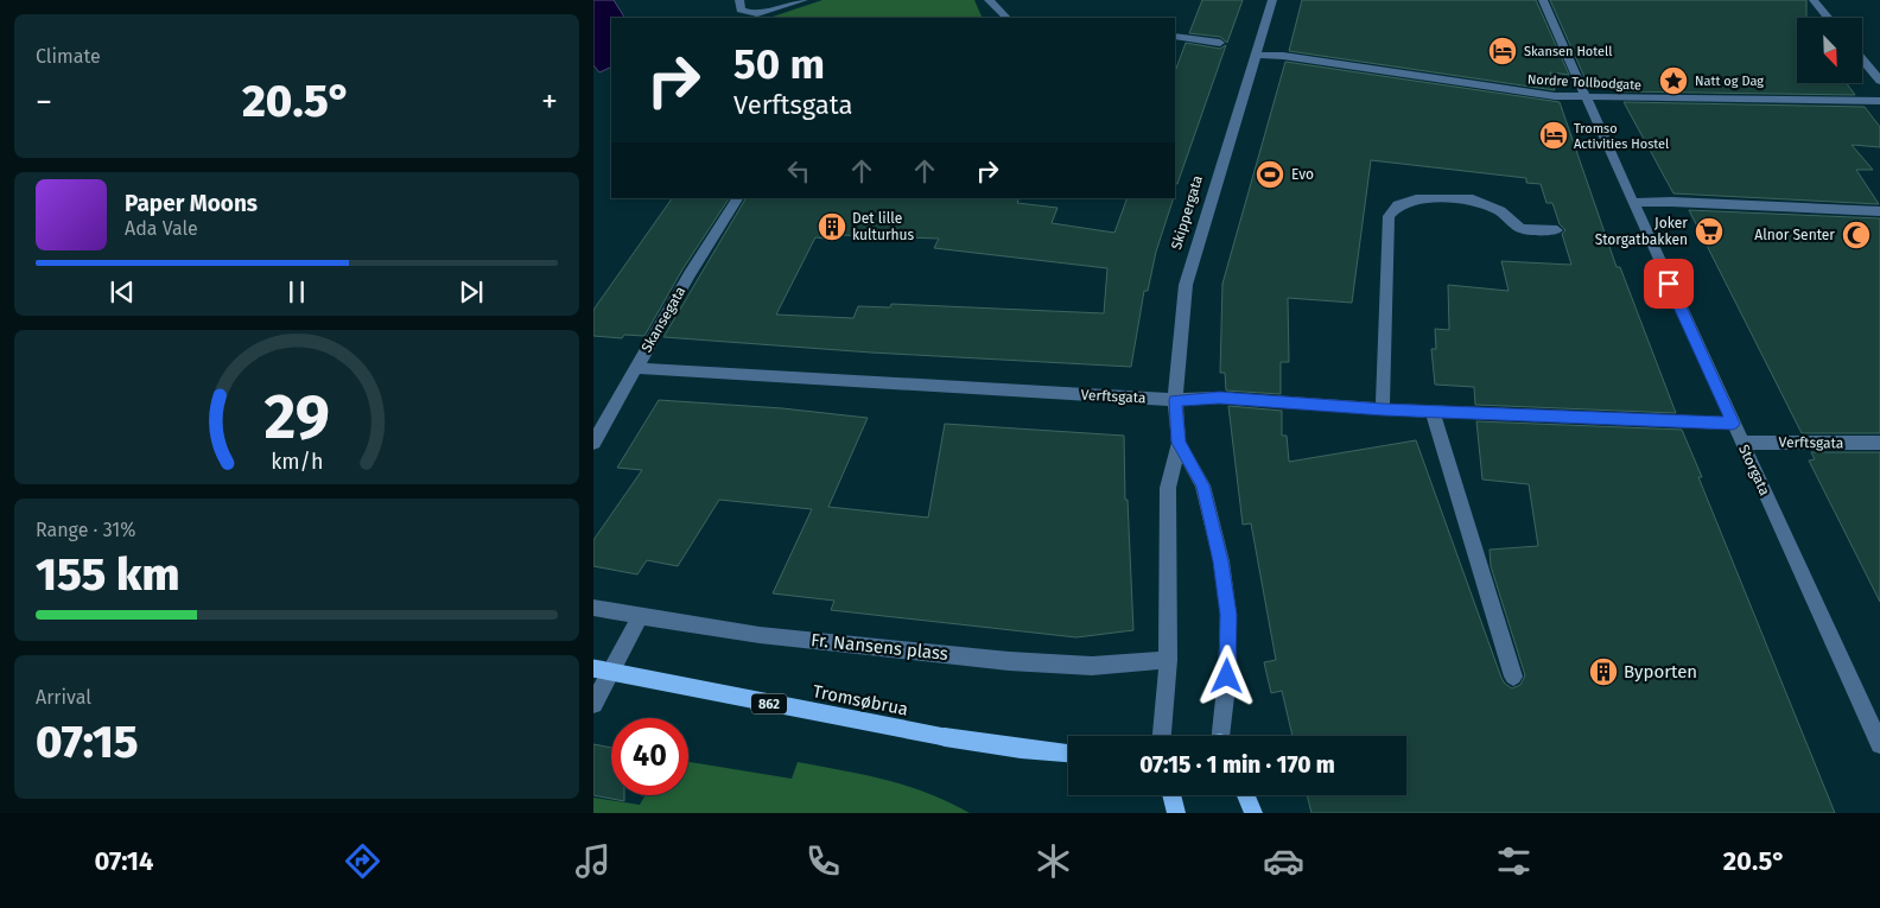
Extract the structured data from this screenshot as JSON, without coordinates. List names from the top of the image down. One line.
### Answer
{"streets":{"main road":["Tromsøbrua","862"],"street":["Nordre Tollbodgate","Skippergata","Skansegata","Verftsgata","Storgata","Fr. Nansens plass"]},"crossings":[["Nordre Tollbodgate","Skippergata"],["Nordre Tollbodgate","Storgata"],["Skippergata","Verftsgata"],["Skippergata","Fr. Nansens plass"],["Skansegata","Verftsgata"],["Verftsgata","Storgata"]],"places":{"hotel":["Skansen Hotell","Tromso Activities Hostel"],"place":["Natt og Dag"],"sports":["Evo"],"building":["Det lille kulturhus","Byporten"],"supermarket":["Joker Storgatbakken"],"mosque":["Alnor Senter"]},"north":"bottom right","page":{"tile":["Climate",["Range · 31%","155 km"],["Arrival","07:15"]],"turn":["50 m","Verftsgata"],"heat":["−","20.5°","+"],"song":["Paper Moons","Ada Vale"],"limit":"40","trip":"07:15 · 1 min · 170 m","tabs":["07:14","20.5°"],"gauge":["29","km/h"]}}
